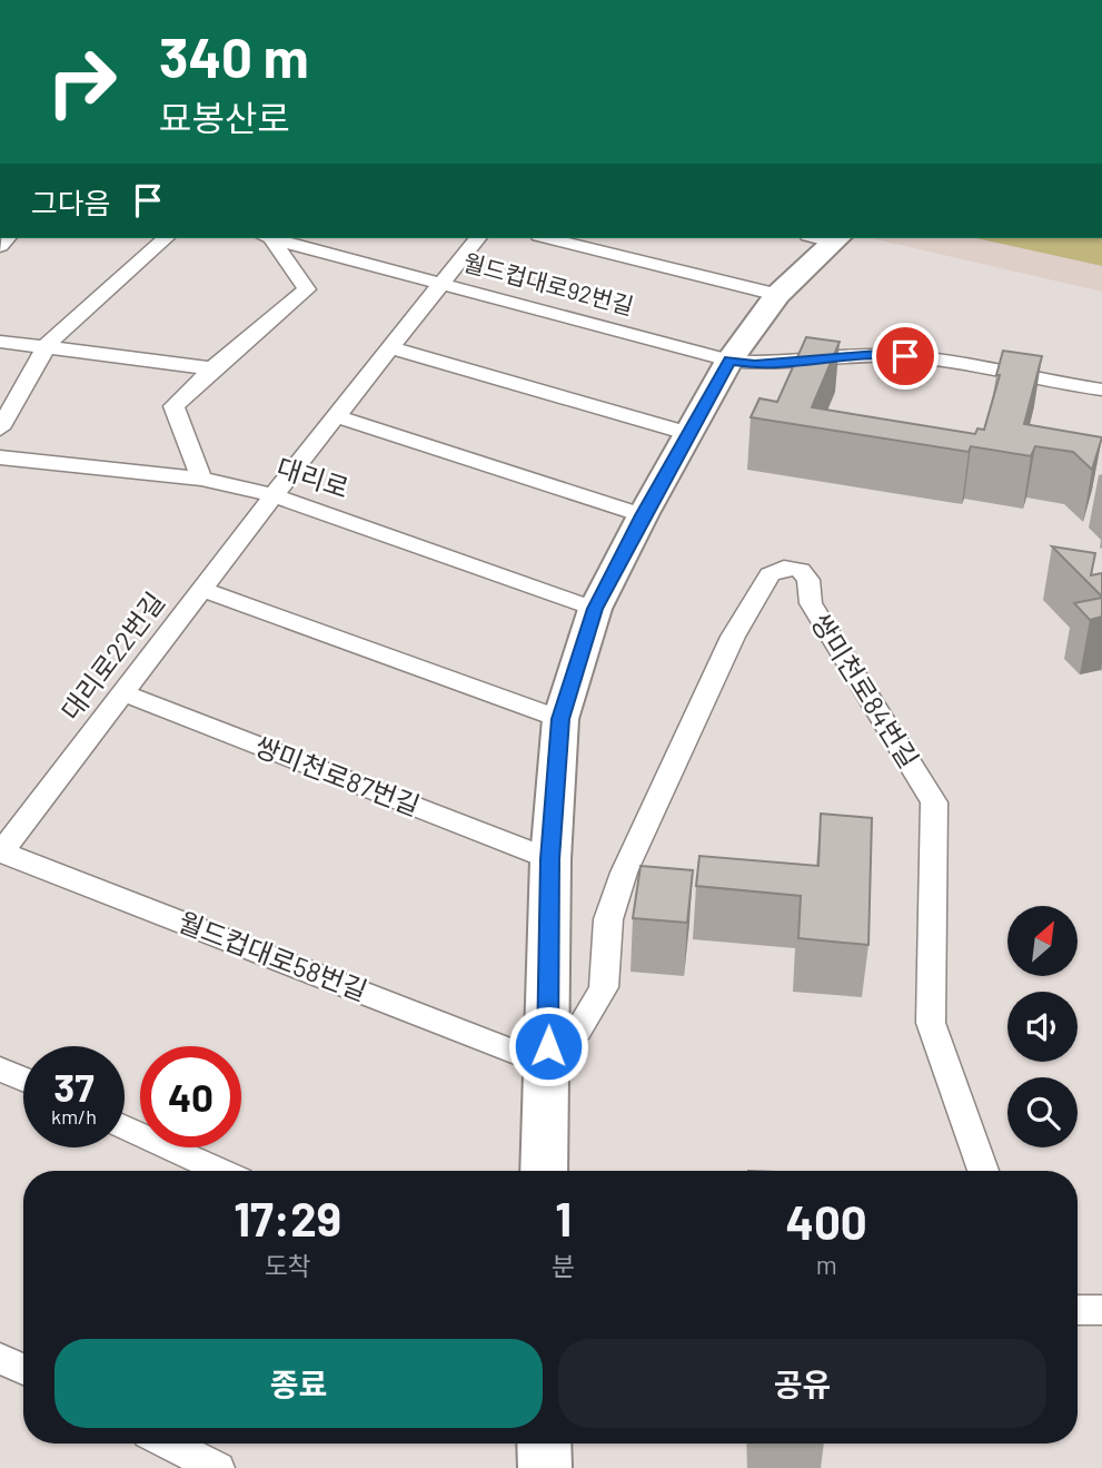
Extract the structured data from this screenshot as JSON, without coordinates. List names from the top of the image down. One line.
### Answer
{"streets":{"street":["월드컵대로92번길","대리로","대리로22번길","쌍미천로84번길","쌍미천로87번길","월드컵대로58번길"]},"crossings":[["대리로","대리로22번길"],["대리로22번길","쌍미천로87번길"],["대리로22번길","월드컵대로58번길"],["쌍미천로84번길","월드컵대로58번길"]],"north":"top right","page":{"turn":["340 m","묘봉산로"],"then":"그다음","speed":"37 km/h","limit":"40","eta":["17:29","도착","1","분","400","m"],"buttons":["종료","공유"]}}
